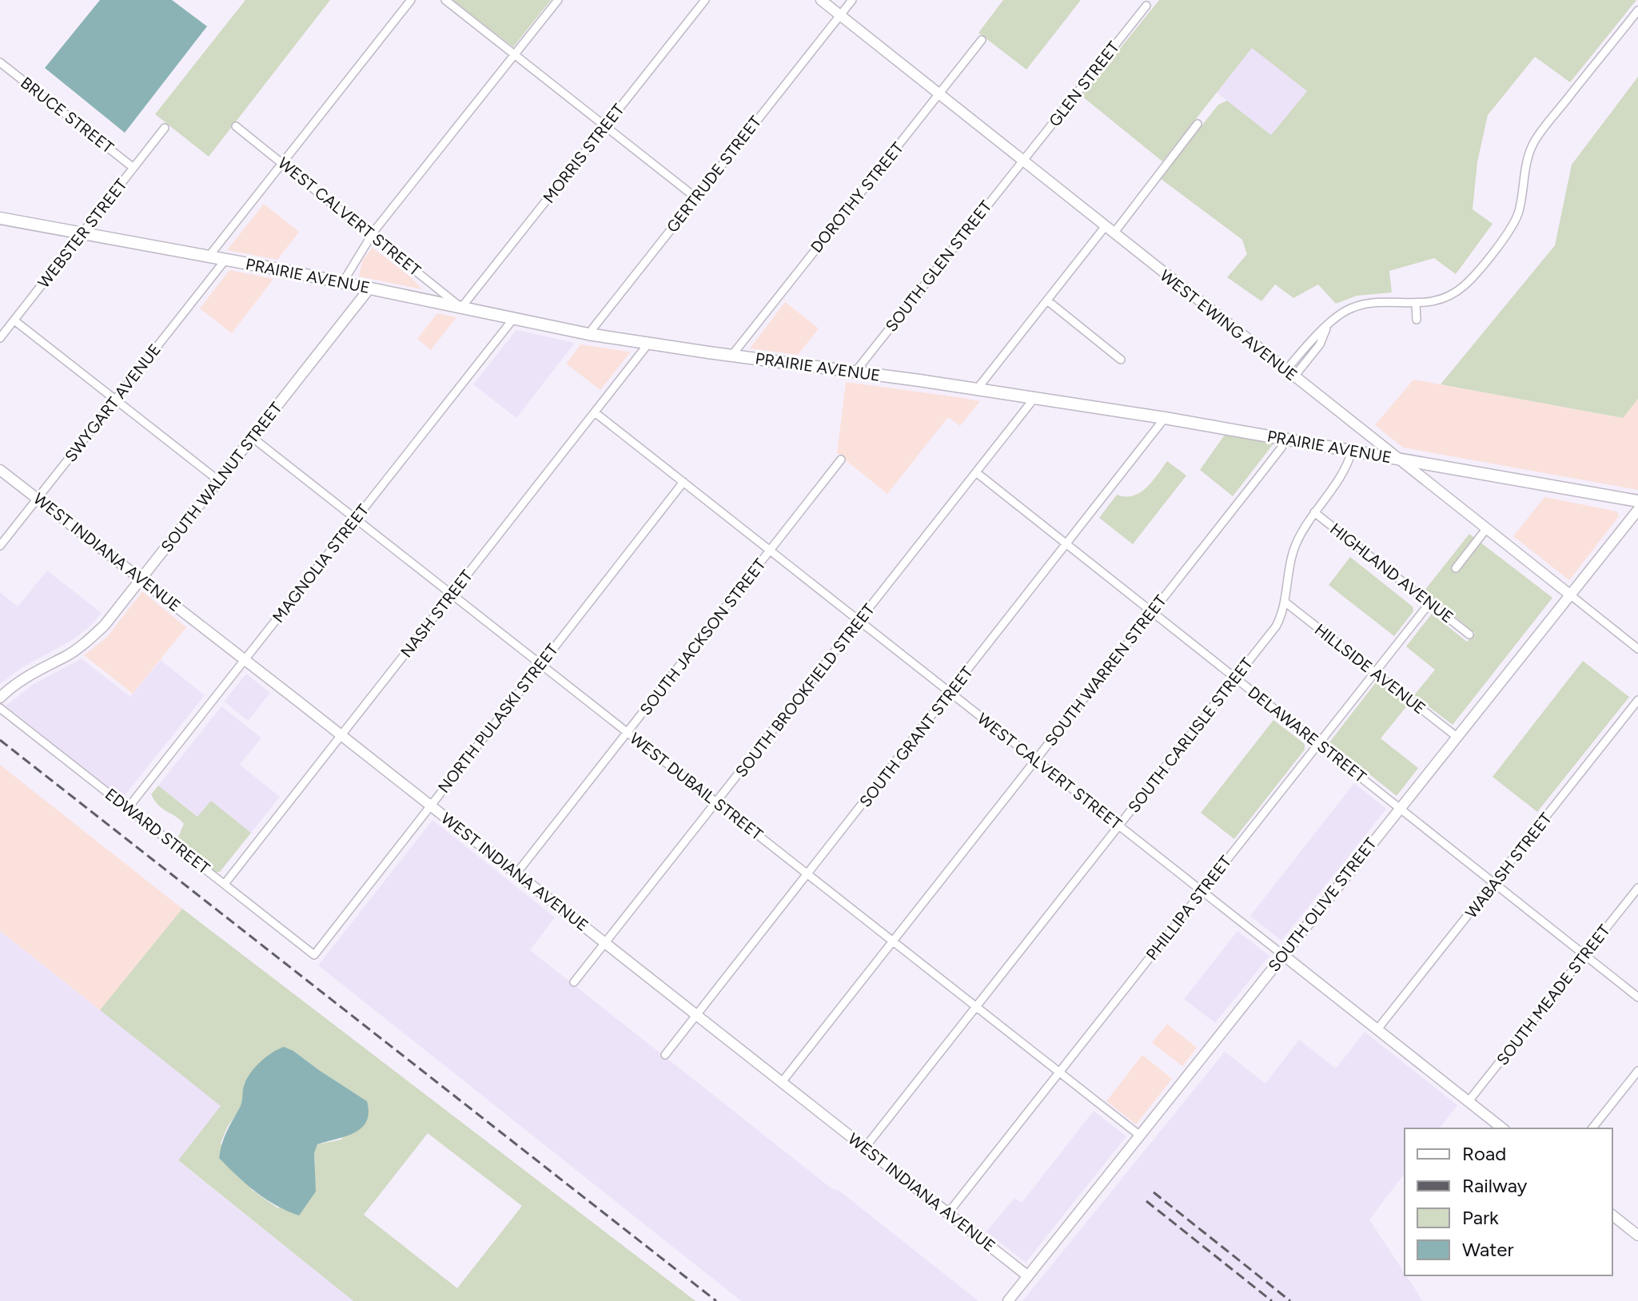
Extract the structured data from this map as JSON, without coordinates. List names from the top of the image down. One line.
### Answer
{"streets":{"main road":["PRAIRIE AVENUE"],"street":["GLEN STREET","BRUCE STREET","MORRIS STREET","GERTRUDE STREET","DOROTHY STREET","WEST CALVERT STREET","WEBSTER STREET","SOUTH GLEN STREET","WEST EWING AVENUE","SWYGART AVENUE","SOUTH WALNUT STREET","WEST INDIANA AVENUE","MAGNOLIA STREET","HIGHLAND AVENUE","NASH STREET","SOUTH JACKSON STREET","HILLSIDE AVENUE","SOUTH WARREN STREET","SOUTH BROOKFIELD STREET","NORTH PULASKI STREET","DELAWARE STREET","SOUTH CARLISLE STREET","SOUTH GRANT STREET","WEST DUBAIL STREET","EDWARD STREET","WABASH STREET","SOUTH OLIVE STREET","PHILLIPA STREET","SOUTH MEADE STREET"]},"crossings":[["GLEN STREET","SOUTH GLEN STREET"],["GLEN STREET","WEST EWING AVENUE"],["BRUCE STREET","WEBSTER STREET"],["MORRIS STREET","WEST CALVERT STREET"],["MORRIS STREET","PRAIRIE AVENUE"],["GERTRUDE STREET","PRAIRIE AVENUE"],["GERTRUDE STREET","WEST EWING AVENUE"],["DOROTHY STREET","PRAIRIE AVENUE"],["DOROTHY STREET","WEST EWING AVENUE"],["WEST CALVERT STREET","PRAIRIE AVENUE"],["WEST CALVERT STREET","NASH STREET"],["WEST CALVERT STREET","SOUTH JACKSON STREET"],["WEST CALVERT STREET","SOUTH WARREN STREET"],["WEST CALVERT STREET","SOUTH BROOKFIELD STREET"],["WEST CALVERT STREET","NORTH PULASKI STREET"],["WEST CALVERT STREET","SOUTH CARLISLE STREET"],["WEST CALVERT STREET","SOUTH GRANT STREET"],["WEST CALVERT STREET","WABASH STREET"],["WEST CALVERT STREET","SOUTH OLIVE STREET"],["WEST CALVERT STREET","PHILLIPA STREET"],["WEST CALVERT STREET","SOUTH MEADE STREET"],["WEBSTER STREET","PRAIRIE AVENUE"],["SOUTH GLEN STREET","PRAIRIE AVENUE"],["SOUTH GLEN STREET","WEST EWING AVENUE"],["PRAIRIE AVENUE","WEST EWING AVENUE"],["PRAIRIE AVENUE","SWYGART AVENUE"],["PRAIRIE AVENUE","SOUTH WALNUT STREET"],["PRAIRIE AVENUE","MAGNOLIA STREET"],["PRAIRIE AVENUE","NASH STREET"],["PRAIRIE AVENUE","SOUTH WARREN STREET"],["PRAIRIE AVENUE","SOUTH BROOKFIELD STREET"],["PRAIRIE AVENUE","SOUTH CARLISLE STREET"],["PRAIRIE AVENUE","SOUTH GRANT STREET"],["WEST EWING AVENUE","SOUTH OLIVE STREET"],["SWYGART AVENUE","WEST INDIANA AVENUE"],["SOUTH WALNUT STREET","WEST INDIANA AVENUE"],["SOUTH WALNUT STREET","WEST DUBAIL STREET"],["WEST INDIANA AVENUE","MAGNOLIA STREET"],["WEST INDIANA AVENUE","NASH STREET"],["WEST INDIANA AVENUE","SOUTH JACKSON STREET"],["WEST INDIANA AVENUE","SOUTH WARREN STREET"],["WEST INDIANA AVENUE","SOUTH BROOKFIELD STREET"],["WEST INDIANA AVENUE","NORTH PULASKI STREET"],["WEST INDIANA AVENUE","SOUTH CARLISLE STREET"],["WEST INDIANA AVENUE","SOUTH GRANT STREET"],["WEST INDIANA AVENUE","SOUTH OLIVE STREET"],["WEST INDIANA AVENUE","PHILLIPA STREET"],["MAGNOLIA STREET","WEST DUBAIL STREET"],["MAGNOLIA STREET","EDWARD STREET"],["HIGHLAND AVENUE","SOUTH CARLISLE STREET"],["HIGHLAND AVENUE","PHILLIPA STREET"],["NASH STREET","WEST DUBAIL STREET"],["NASH STREET","EDWARD STREET"],["SOUTH JACKSON STREET","WEST DUBAIL STREET"],["HILLSIDE AVENUE","SOUTH CARLISLE STREET"],["HILLSIDE AVENUE","SOUTH OLIVE STREET"],["HILLSIDE AVENUE","PHILLIPA STREET"],["SOUTH WARREN STREET","DELAWARE STREET"],["SOUTH WARREN STREET","WEST DUBAIL STREET"],["SOUTH BROOKFIELD STREET","DELAWARE STREET"],["SOUTH BROOKFIELD STREET","WEST DUBAIL STREET"],["NORTH PULASKI STREET","WEST DUBAIL STREET"],["NORTH PULASKI STREET","EDWARD STREET"],["DELAWARE STREET","SOUTH CARLISLE STREET"],["DELAWARE STREET","SOUTH GRANT STREET"],["DELAWARE STREET","WABASH STREET"],["DELAWARE STREET","SOUTH OLIVE STREET"],["DELAWARE STREET","PHILLIPA STREET"],["DELAWARE STREET","SOUTH MEADE STREET"],["SOUTH CARLISLE STREET","WEST DUBAIL STREET"],["SOUTH GRANT STREET","WEST DUBAIL STREET"],["WEST DUBAIL STREET","SOUTH OLIVE STREET"],["WEST DUBAIL STREET","PHILLIPA STREET"]],"legend":["Road","Railway","Park","Water"]}
